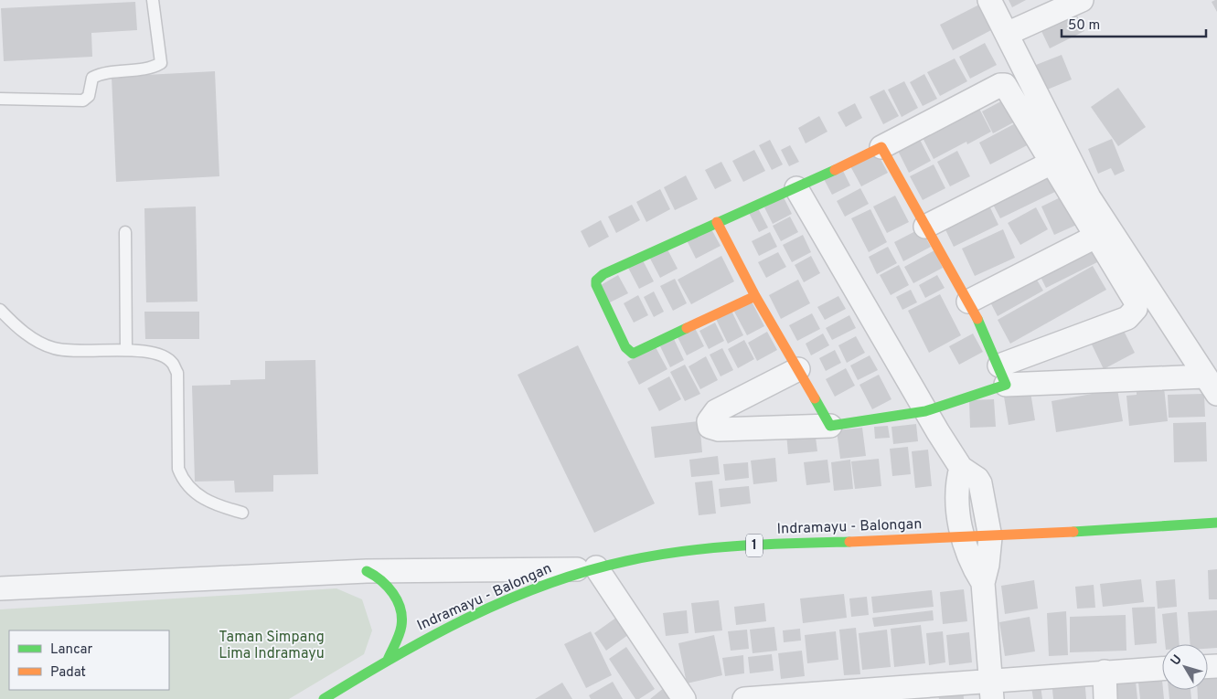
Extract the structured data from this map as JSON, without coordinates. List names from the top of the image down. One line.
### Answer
{"streets":{"main road":["Indramayu - Balongan","1"]},"parks":["Taman Simpang Lima Indramayu"],"legend":["Lancar","Padat"],"scale_bar":"50 m","north":"top left"}
